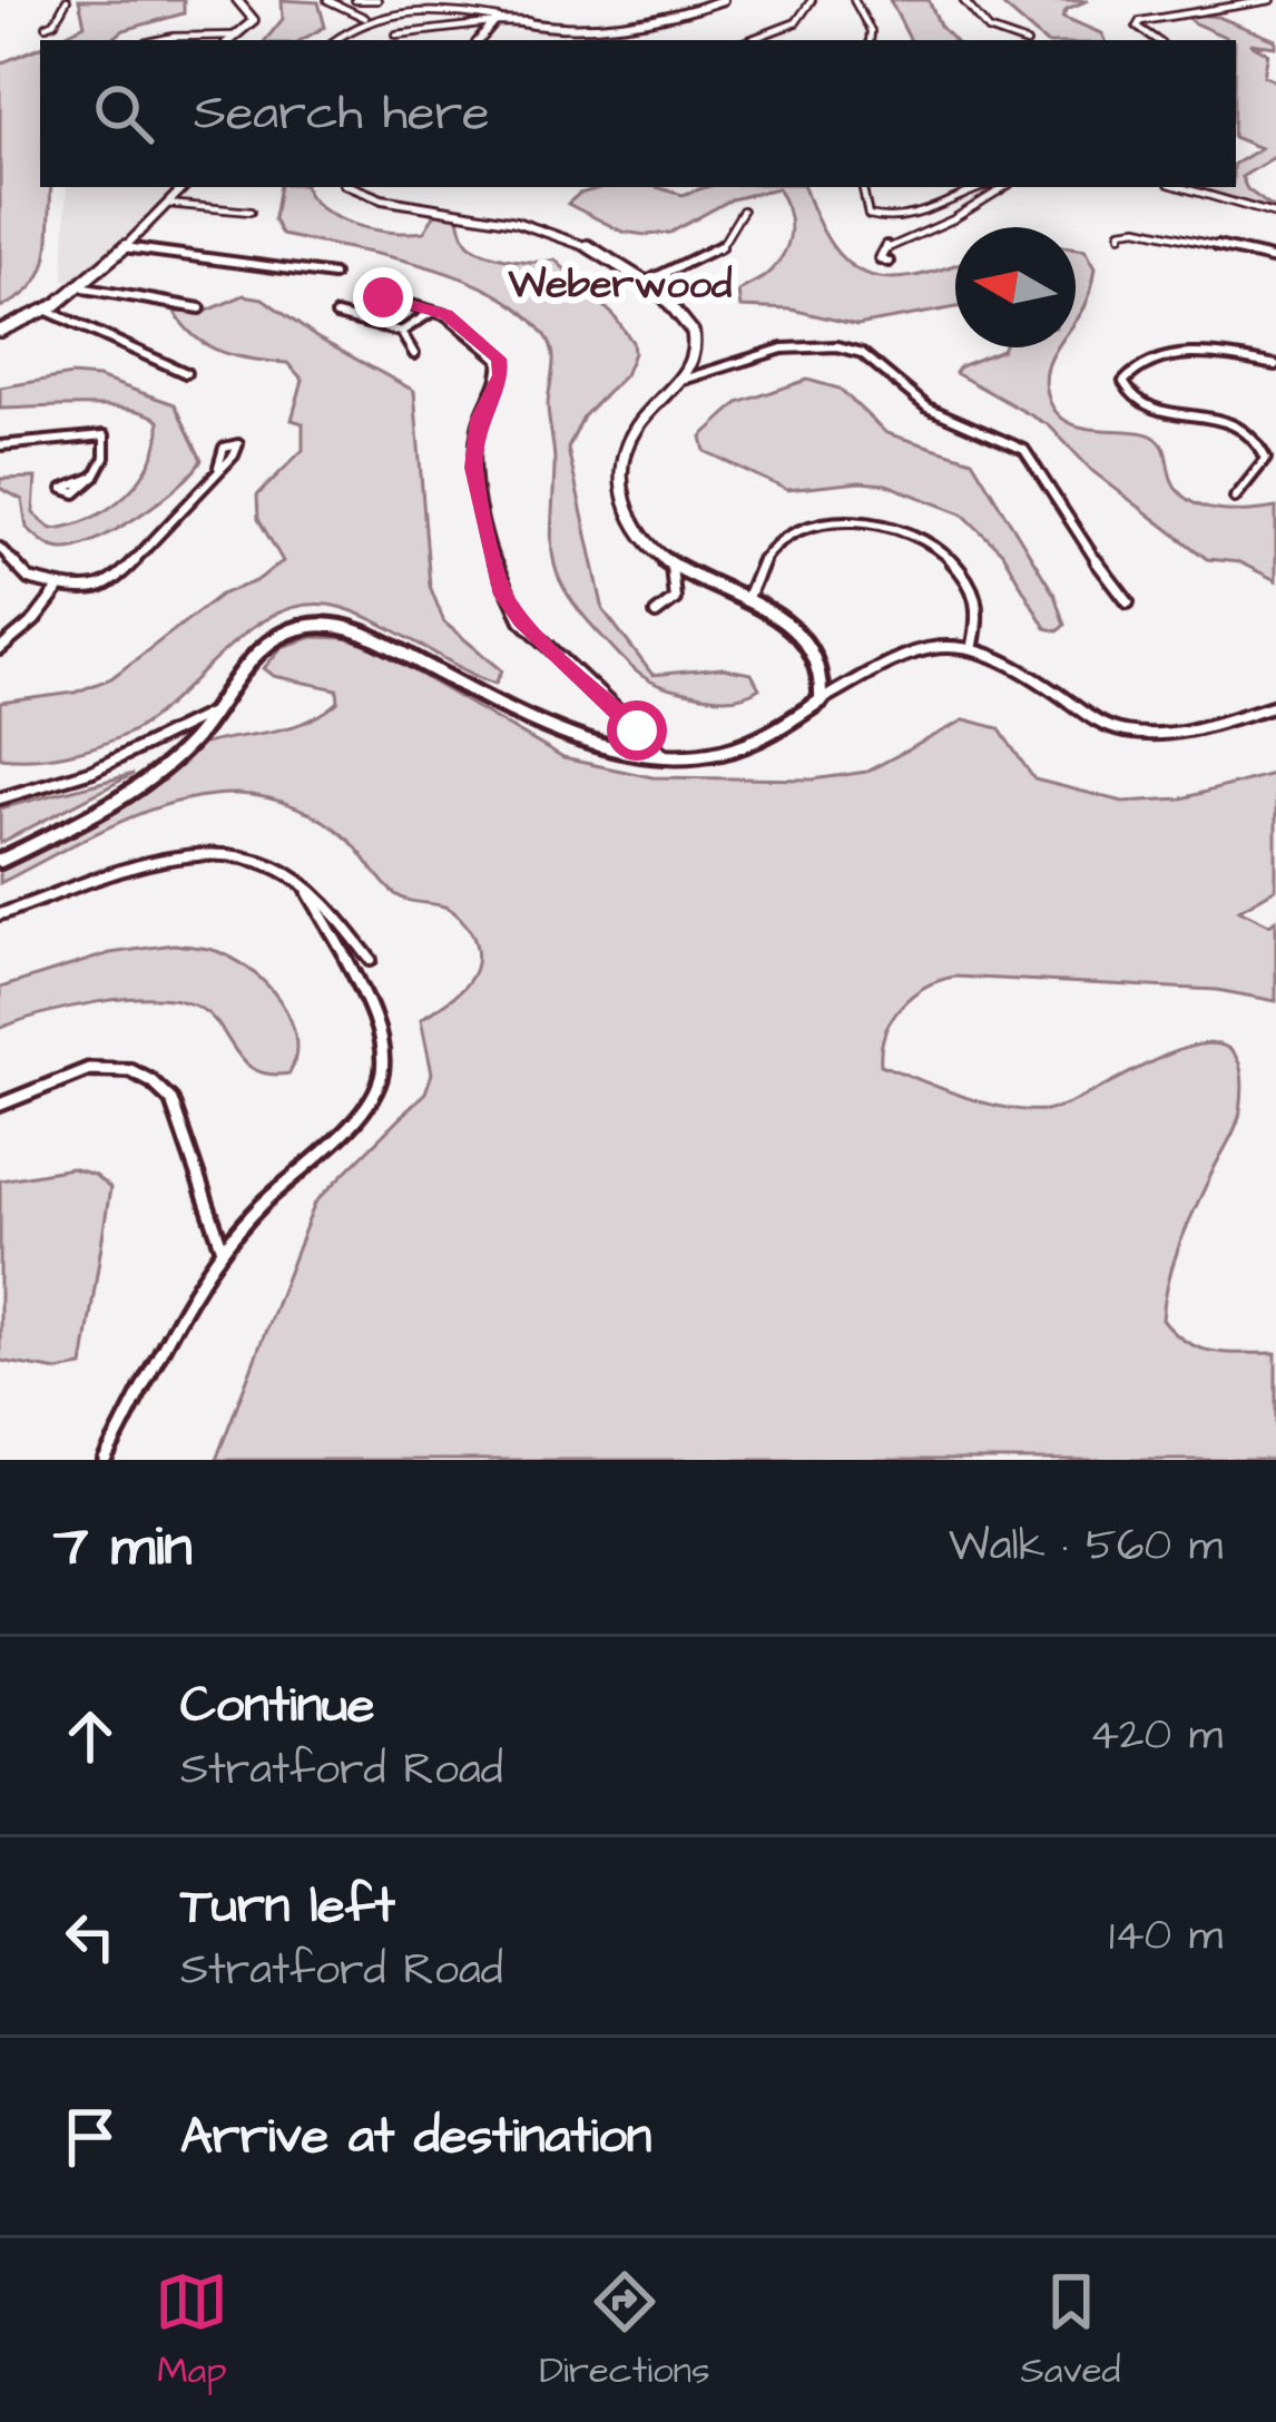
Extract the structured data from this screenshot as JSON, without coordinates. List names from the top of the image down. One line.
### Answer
{"districts":["Weberwood"],"north":"left","page":{"search":"Search here","heading":["7 min","Walk · 560 m"],"list":[["Continue","Stratford Road","420 m"],["Turn left","Stratford Road","140 m"],"Arrive at destination"],"nav":["Map","Directions","Saved"]}}
